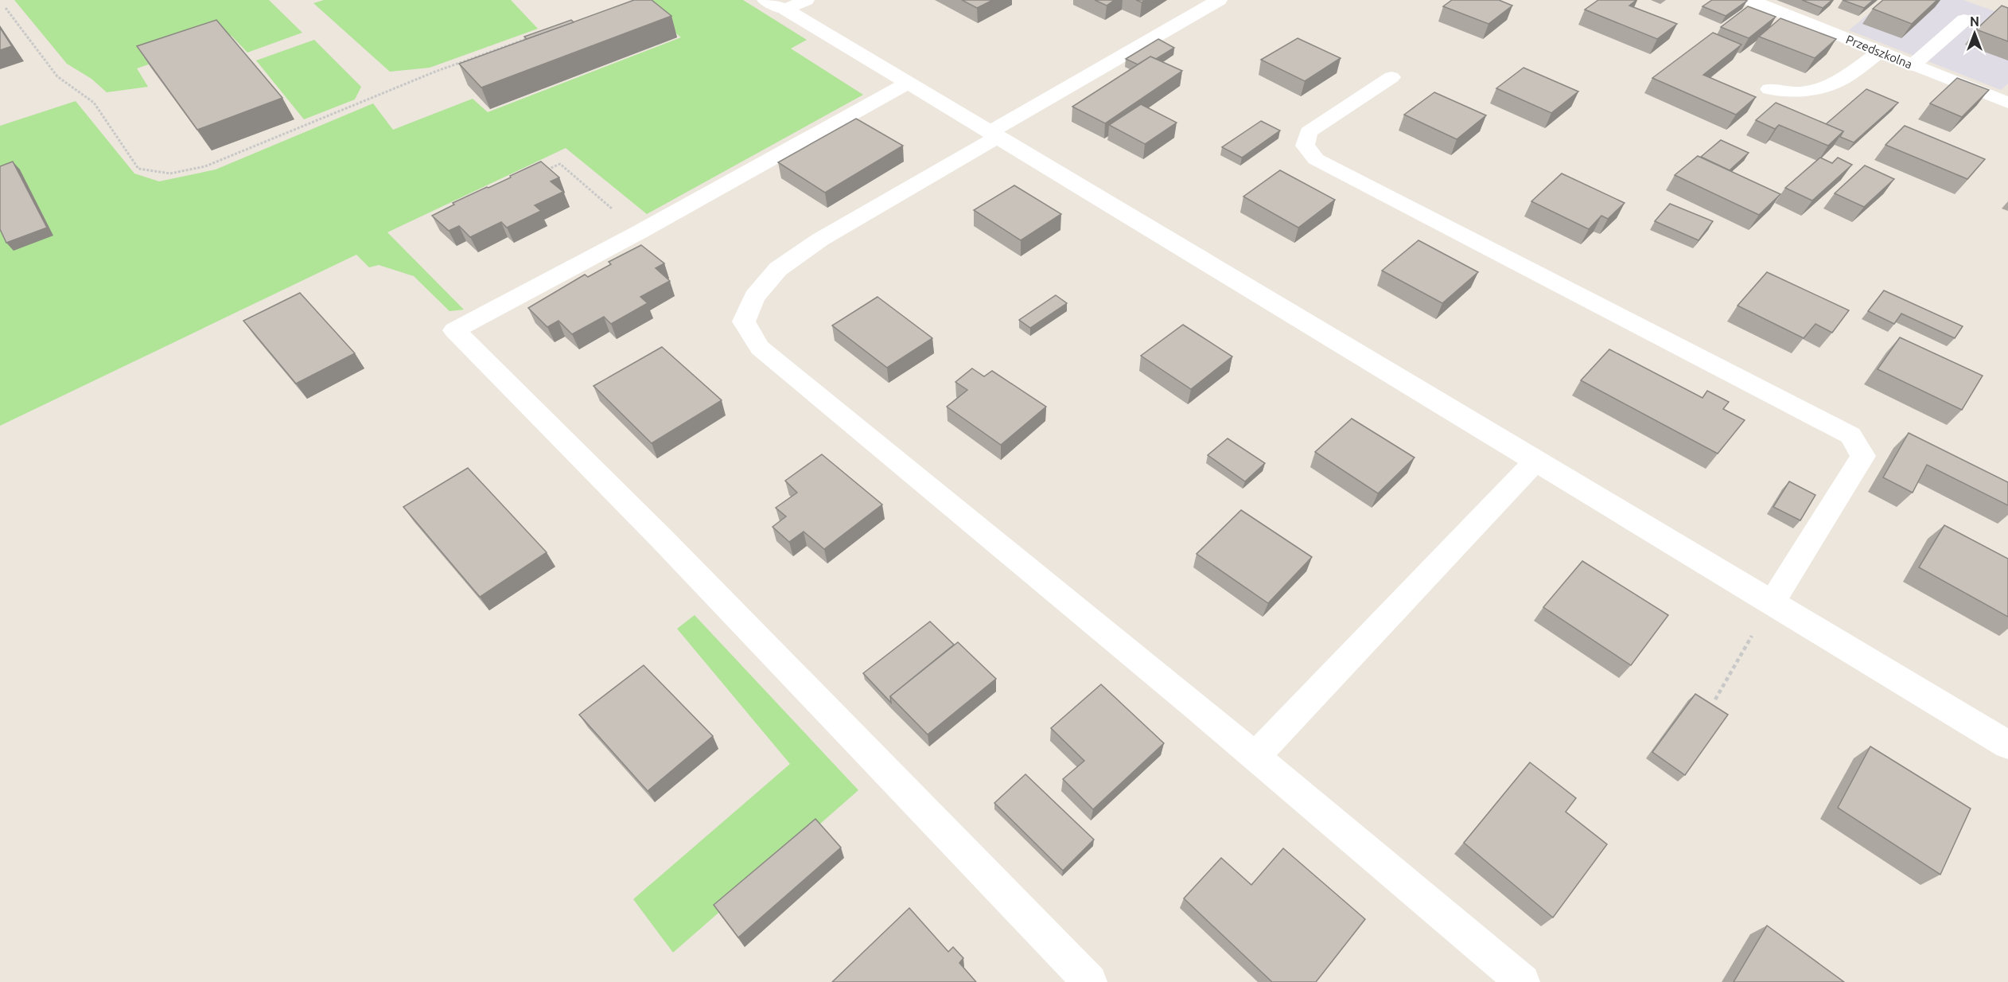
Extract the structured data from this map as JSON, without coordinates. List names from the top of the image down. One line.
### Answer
{"streets":{"street":["Przedszkolna"]},"north":"top"}
